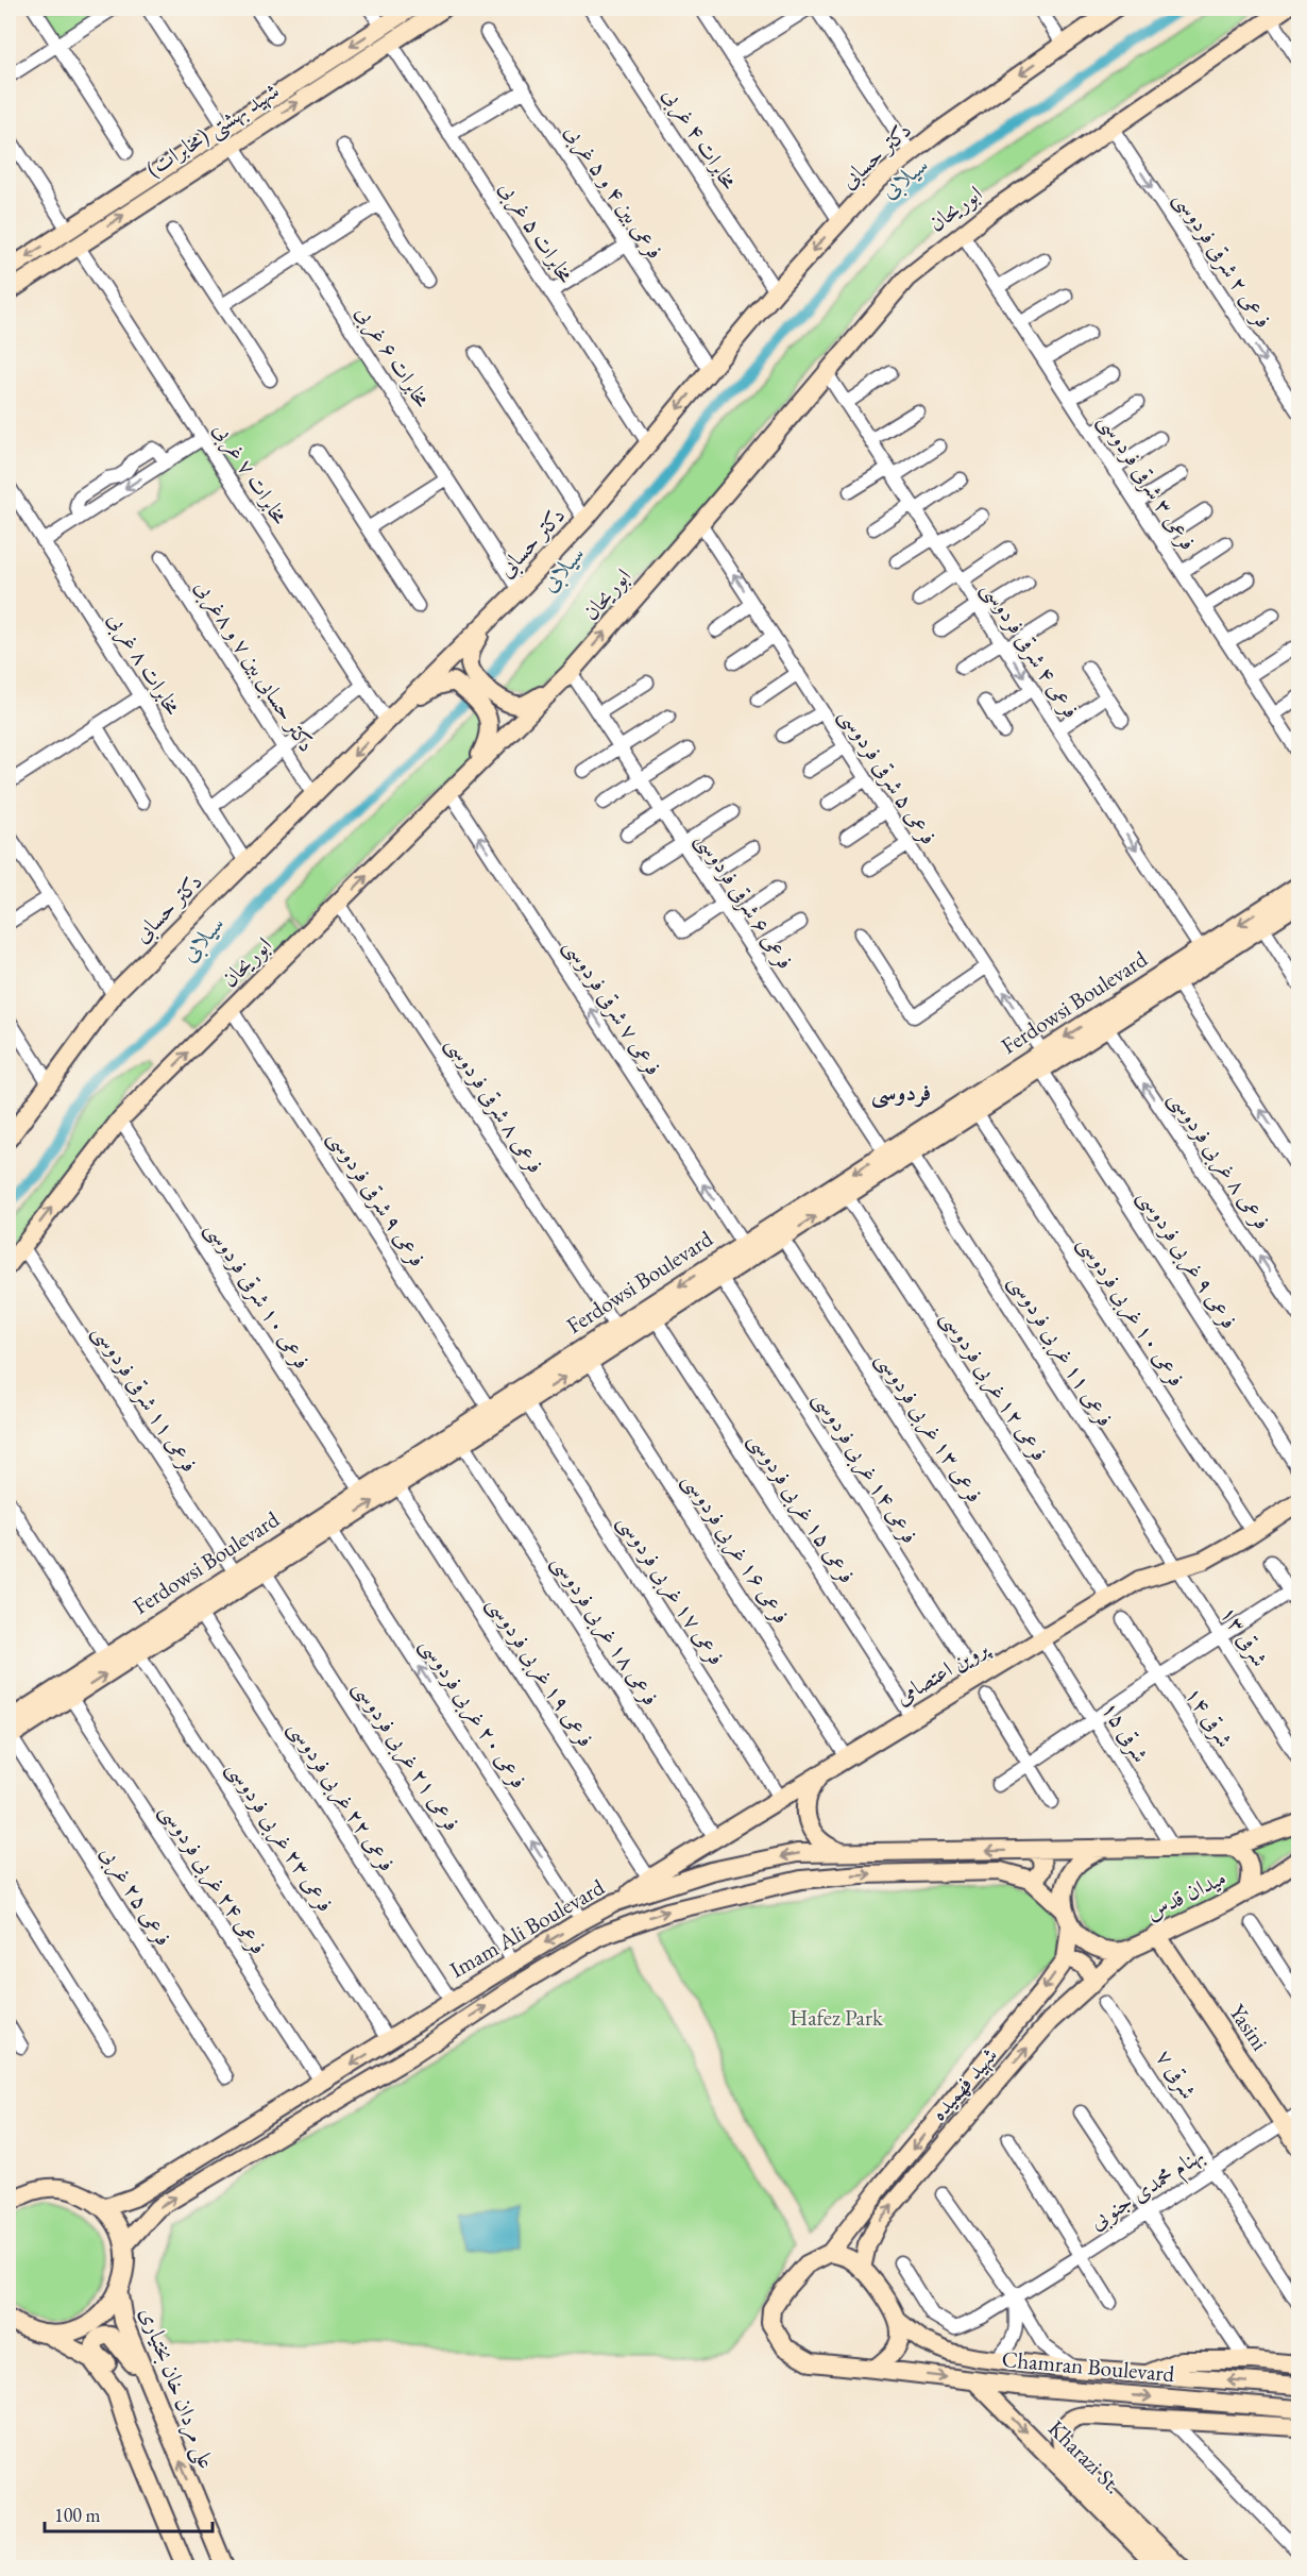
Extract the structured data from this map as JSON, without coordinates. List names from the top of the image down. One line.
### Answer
{"streets":{"main road":["شهید بهشتی (مخابرات)","دکتر حسابی","ابوریحان","Ferdowsi Boulevard","پروین اعتصامی","میدان قدس","Imam Ali Boulevard","Yasini","شهید فهمیده","Chamran Boulevard","علی مردان خان بختیاری","Kharazi St."],"street":["مخابرات ۴ غربی","فرعی بین ۴ و ۵ غربی","مخابرات ۵ غربی","فرعی ۲ شرقی فردوسی","مخابرات ۶ غربی","مخابرات ۷ غربی","فرعی ۳ شرقی فردوسی","فرعی ۴ شرقی فردوسی","مخابرات ۸ غربی","دکتر حسابی بین ۷ و ۸غربی","فرعی ۵ شرقی فردوسی","فرعی ۶ شرقی فردوسی","فرعی ۷ شرقی فردوسی","فرعی ۸ شرقی فردوسی","فرعی ۸ غربی فردوسی","فرعی ۹ شرقی فردوسی","فرعی ۹ غربی فردوسی","فرعی ۱۰ شرقی فردوسی","فرعی ۱۰ غربی فردوسی","فرعی ۱۱ غربی فردوسی","فرعی ۱۲ غربی فردوسی","فرعی ۱۱ شرقی فردوسی","فرعی ۱۳ غربی فردوسی","فرعی ۱۴ غربی فردوسی","فرعی ۱۵ غربی فردوسی","فرعی ۱۶ غربی فردوسی","فرعی ۱۷ غربی فردوسی","فرعی ۱۸ غربی فردوسی","۱۳ شرقی","فرعی ۱۹ غربی فردوسی","فرعی ۲۰ غربی فردوسی","۱۴ شرقی","۱۵ شرقی","فرعی ۲۱ غربی فردوسی","فرعی ۲۲ غربی فردوسی","فرعی ۲۳ غربی فردوسی","فرعی ۲۴ غربی فردوسی","فرعی ۲۵ غربی","۷ شرقی","بهنام محمدی جنوبی"]},"crossings":[["شهید بهشتی (مخابرات)","مخابرات ۵ غربی"],["شهید بهشتی (مخابرات)","مخابرات ۶ غربی"],["شهید بهشتی (مخابرات)","مخابرات ۷ غربی"],["مخابرات ۴ غربی","دکتر حسابی"],["دکتر حسابی","فرعی بین ۴ و ۵ غربی"],["دکتر حسابی","مخابرات ۵ غربی"],["دکتر حسابی","مخابرات ۶ غربی"],["دکتر حسابی","مخابرات ۷ غربی"],["دکتر حسابی","مخابرات ۸ غربی"],["دکتر حسابی","دکتر حسابی بین ۷ و ۸غربی"],["ابوریحان","فرعی ۲ شرقی فردوسی"],["ابوریحان","فرعی ۳ شرقی فردوسی"],["ابوریحان","فرعی ۴ شرقی فردوسی"],["ابوریحان","فرعی ۵ شرقی فردوسی"],["ابوریحان","فرعی ۶ شرقی فردوسی"],["ابوریحان","فرعی ۷ شرقی فردوسی"],["ابوریحان","فرعی ۸ شرقی فردوسی"],["ابوریحان","فرعی ۹ شرقی فردوسی"],["ابوریحان","فرعی ۱۰ شرقی فردوسی"],["ابوریحان","فرعی ۱۱ شرقی فردوسی"],["فرعی ۴ شرقی فردوسی","Ferdowsi Boulevard"],["فرعی ۵ شرقی فردوسی","Ferdowsi Boulevard"],["فرعی ۵ شرقی فردوسی","فرعی ۹ غربی فردوسی"],["فرعی ۶ شرقی فردوسی","Ferdowsi Boulevard"],["Ferdowsi Boulevard","فرعی ۷ شرقی فردوسی"],["Ferdowsi Boulevard","فرعی ۸ شرقی فردوسی"],["Ferdowsi Boulevard","فرعی ۸ غربی فردوسی"],["Ferdowsi Boulevard","فرعی ۹ شرقی فردوسی"],["Ferdowsi Boulevard","فرعی ۹ غربی فردوسی"],["Ferdowsi Boulevard","فرعی ۱۰ شرقی فردوسی"],["Ferdowsi Boulevard","فرعی ۱۰ غربی فردوسی"],["Ferdowsi Boulevard","فرعی ۱۱ غربی فردوسی"],["Ferdowsi Boulevard","فرعی ۱۲ غربی فردوسی"],["Ferdowsi Boulevard","فرعی ۱۱ شرقی فردوسی"],["Ferdowsi Boulevard","فرعی ۱۳ غربی فردوسی"],["Ferdowsi Boulevard","فرعی ۱۴ غربی فردوسی"],["Ferdowsi Boulevard","فرعی ۱۵ غربی فردوسی"],["Ferdowsi Boulevard","فرعی ۱۶ غربی فردوسی"],["Ferdowsi Boulevard","فرعی ۱۷ غربی فردوسی"],["Ferdowsi Boulevard","فرعی ۱۸ غربی فردوسی"],["Ferdowsi Boulevard","فرعی ۱۹ غربی فردوسی"],["Ferdowsi Boulevard","فرعی ۲۰ غربی فردوسی"],["Ferdowsi Boulevard","فرعی ۲۱ غربی فردوسی"],["Ferdowsi Boulevard","فرعی ۲۲ غربی فردوسی"],["Ferdowsi Boulevard","فرعی ۲۳ غربی فردوسی"],["Ferdowsi Boulevard","فرعی ۲۴ غربی فردوسی"],["Ferdowsi Boulevard","فرعی ۲۵ غربی"],["فرعی ۱۰ غربی فردوسی","پروین اعتصامی"],["فرعی ۱۱ غربی فردوسی","۱۳ شرقی"],["فرعی ۱۱ غربی فردوسی","پروین اعتصامی"],["فرعی ۱۲ غربی فردوسی","پروین اعتصامی"],["فرعی ۱۳ غربی فردوسی","پروین اعتصامی"],["فرعی ۱۳ غربی فردوسی","۱۵ شرقی"],["فرعی ۱۴ غربی فردوسی","پروین اعتصامی"],["فرعی ۱۵ غربی فردوسی","پروین اعتصامی"],["فرعی ۱۶ غربی فردوسی","پروین اعتصامی"],["فرعی ۱۷ غربی فردوسی","پروین اعتصامی"],["فرعی ۱۸ غربی فردوسی","پروین اعتصامی"],["۱۳ شرقی","پروین اعتصامی"],["فرعی ۱۹ غربی فردوسی","پروین اعتصامی"],["پروین اعتصامی","۱۵ شرقی"],["پروین اعتصامی","Imam Ali Boulevard"],["فرعی ۲۰ غربی فردوسی","Imam Ali Boulevard"],["۱۵ شرقی","میدان قدس"],["فرعی ۲۱ غربی فردوسی","Imam Ali Boulevard"],["فرعی ۲۲ غربی فردوسی","Imam Ali Boulevard"],["فرعی ۲۳ غربی فردوسی","Imam Ali Boulevard"],["فرعی ۲۴ غربی فردوسی","Imam Ali Boulevard"],["میدان قدس","Imam Ali Boulevard"],["میدان قدس","Yasini"],["میدان قدس","شهید فهمیده"],["Imam Ali Boulevard","شهید فهمیده"],["Yasini","بهنام محمدی جنوبی"],["۷ شرقی","بهنام محمدی جنوبی"],["شهید فهمیده","Chamran Boulevard"],["Chamran Boulevard","Kharazi St."]],"one_way":["ابوریحان","فرعی ۲ شرقی فردوسی","فرعی ۴ شرقی فردوسی","فرعی ۷ شرقی فردوسی","فرعی ۲۰ غربی فردوسی"],"districts":["فردوسی"],"water":["سیلابی"],"parks":["Hafez Park"],"scale_bar":"100 m"}
